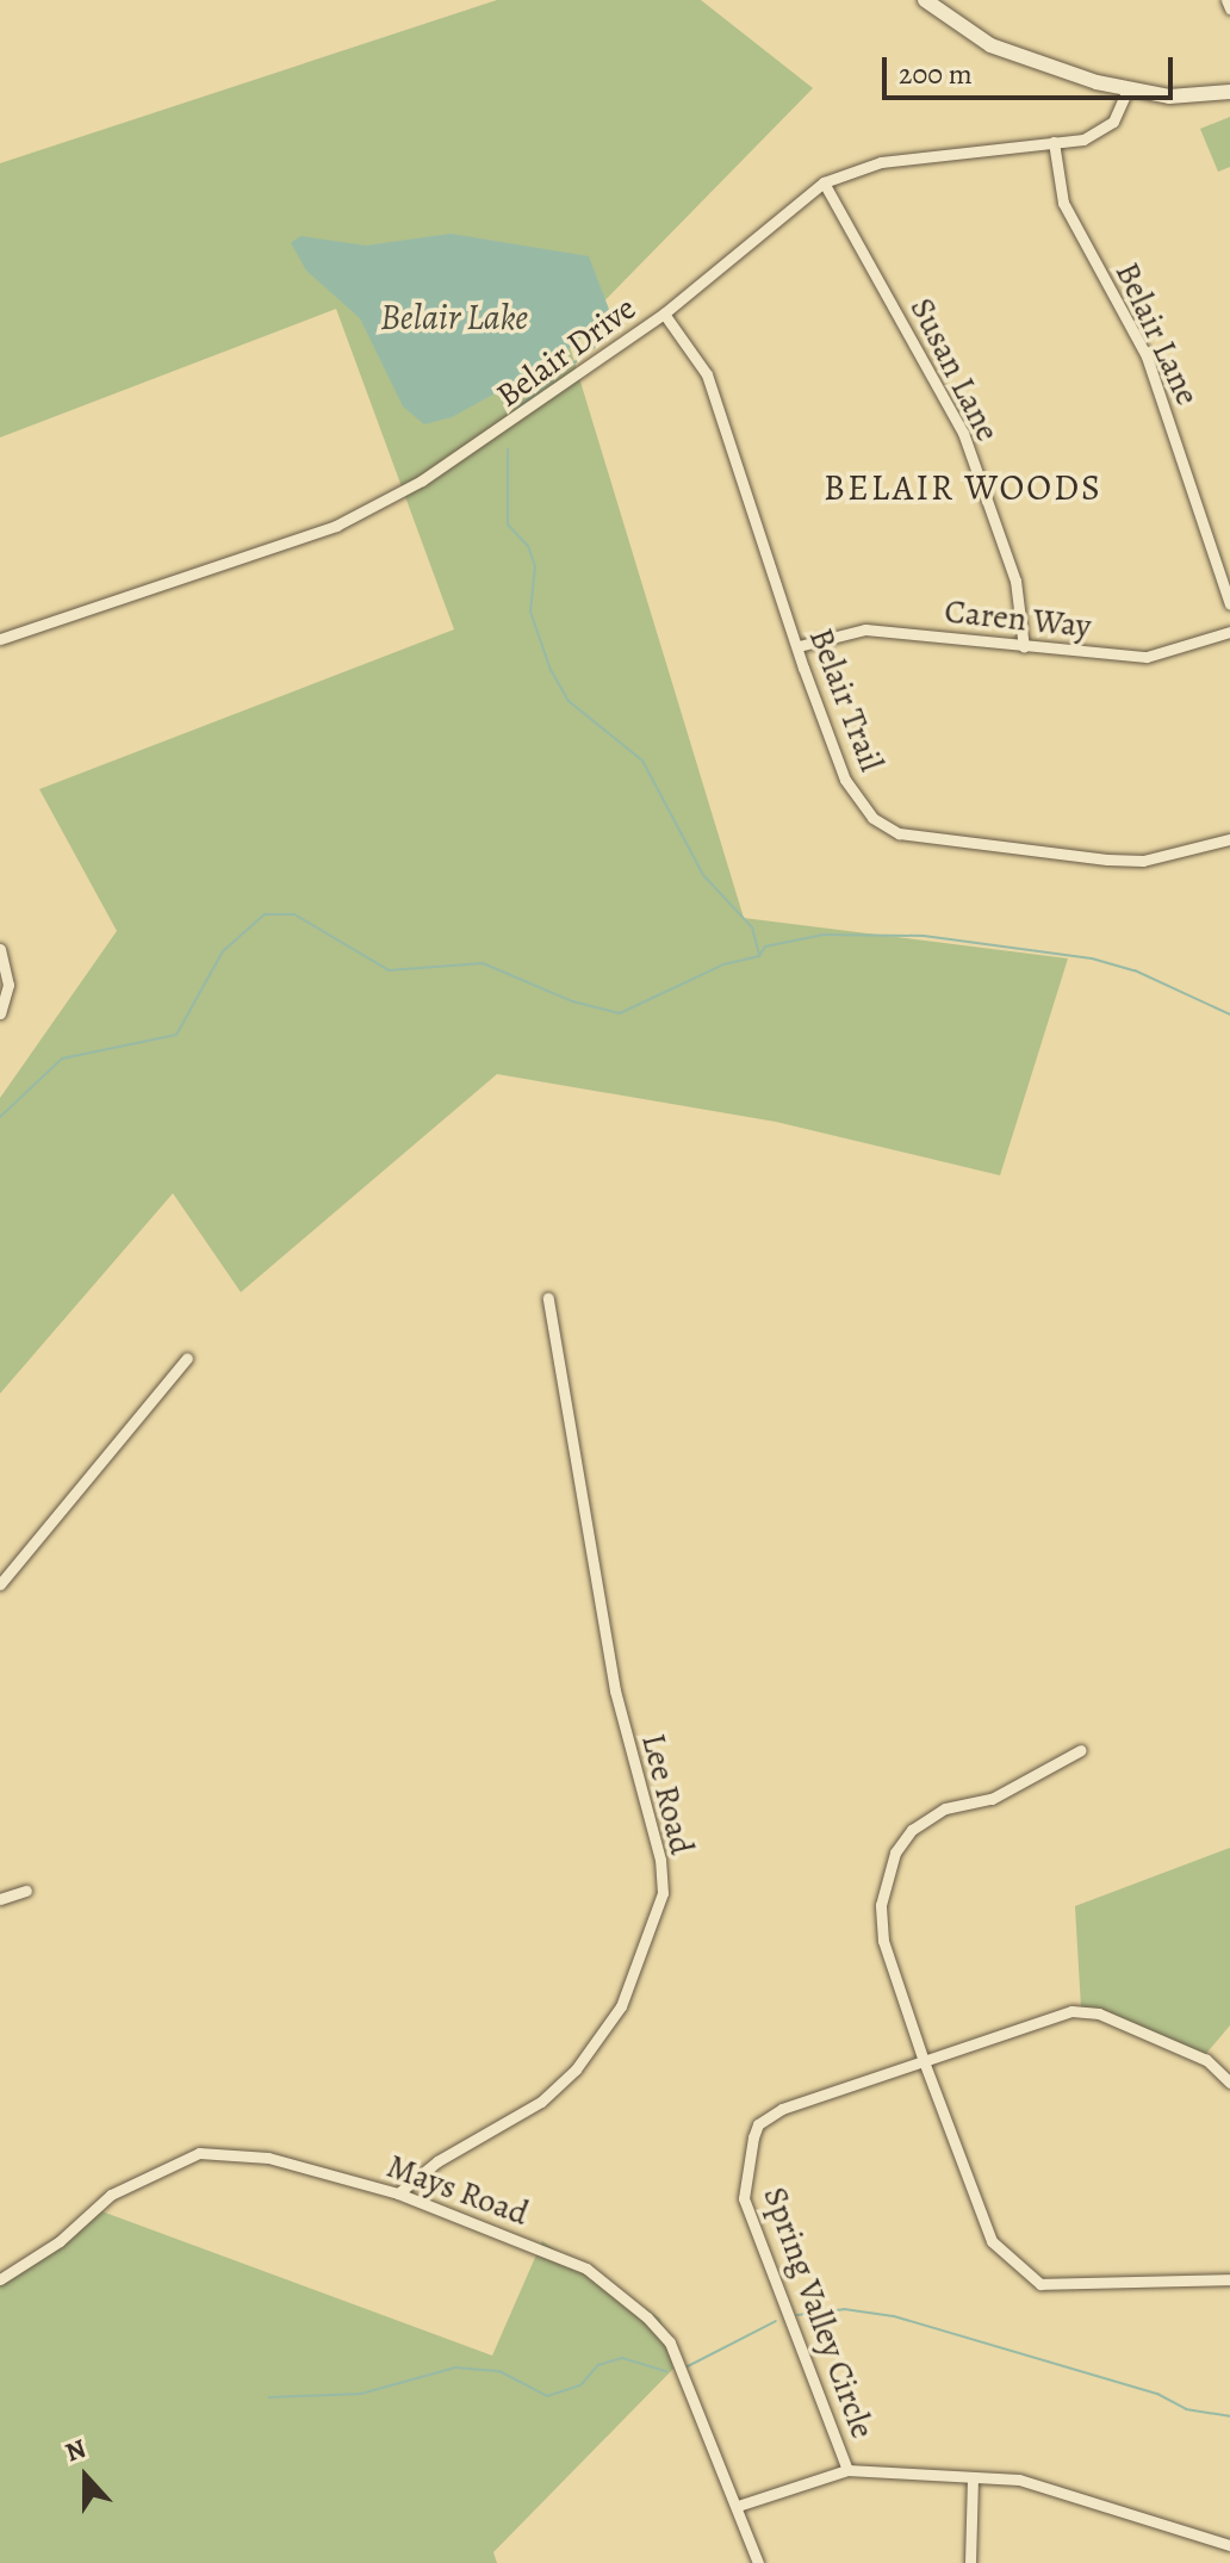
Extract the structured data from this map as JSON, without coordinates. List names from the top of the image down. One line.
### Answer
{"streets":{"street":["Belair Lane","Belair Drive","Susan Lane","Caren Way","Belair Trail","Lee Road","Mays Road","Spring Valley Circle"]},"crossings":[["Belair Lane","Belair Drive"],["Belair Drive","Susan Lane"],["Belair Drive","Belair Trail"],["Susan Lane","Caren Way"],["Caren Way","Belair Trail"],["Lee Road","Mays Road"]],"districts":["BELAIR WOODS"],"water":["Belair Lake"],"scale_bar":"200 m","north":"top"}
